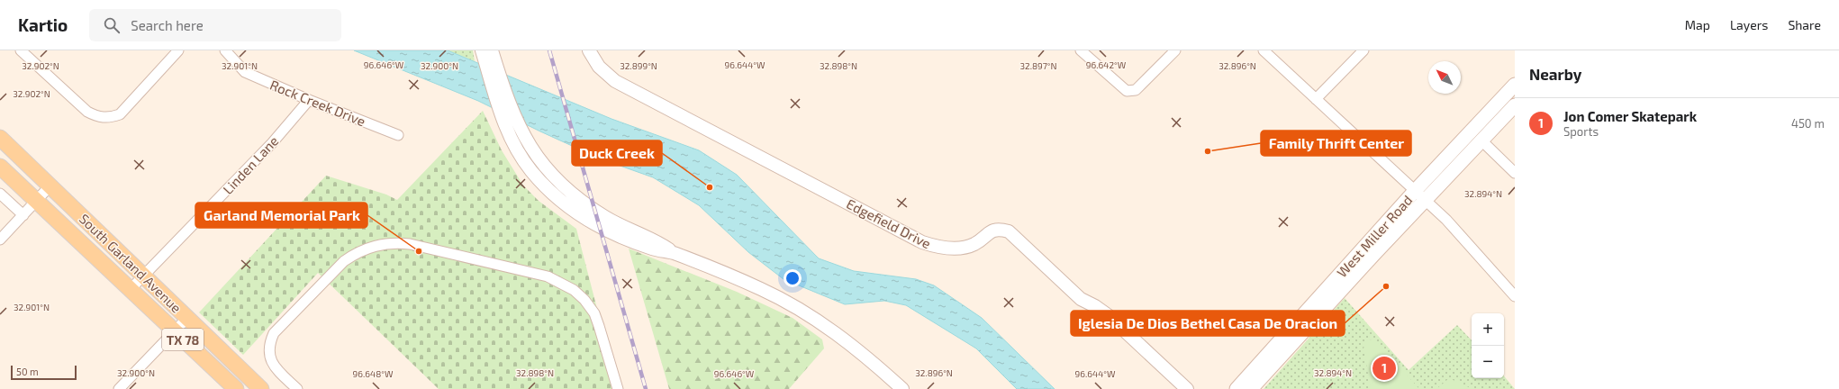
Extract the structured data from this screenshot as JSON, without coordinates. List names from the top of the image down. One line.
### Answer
{"streets":{"main road":["West Miller Road","South Garland Avenue","TX 78"],"street":["Rock Creek Drive","Linden Lane","Edgefield Drive"]},"crossings":[["Rock Creek Drive","Linden Lane"],["Linden Lane","South Garland Avenue"]],"places":["Family Thrift Center","Duck Creek","Garland Memorial Park","Iglesia De Dios Bethel Casa De Oracion"],"scale_bar":"50 m","north":"top left","page":{"header":"Kartio","search":"Search here","nav":["Map","Layers","Share"],"heading":"Nearby","list":[{"mark":"1","name":"Jon Comer Skatepark","note":"Sports","value":"450 m"}],"map_buttons":["+","−"],"pins":"1","scale":"50 m"},"coordinates":["96.646°W","96.644°W","96.642°W","32.902°N","32.901°N","32.900°N","32.899°N","32.898°N","32.896°N","32.897°N","32.894°N","96.648°W"]}
